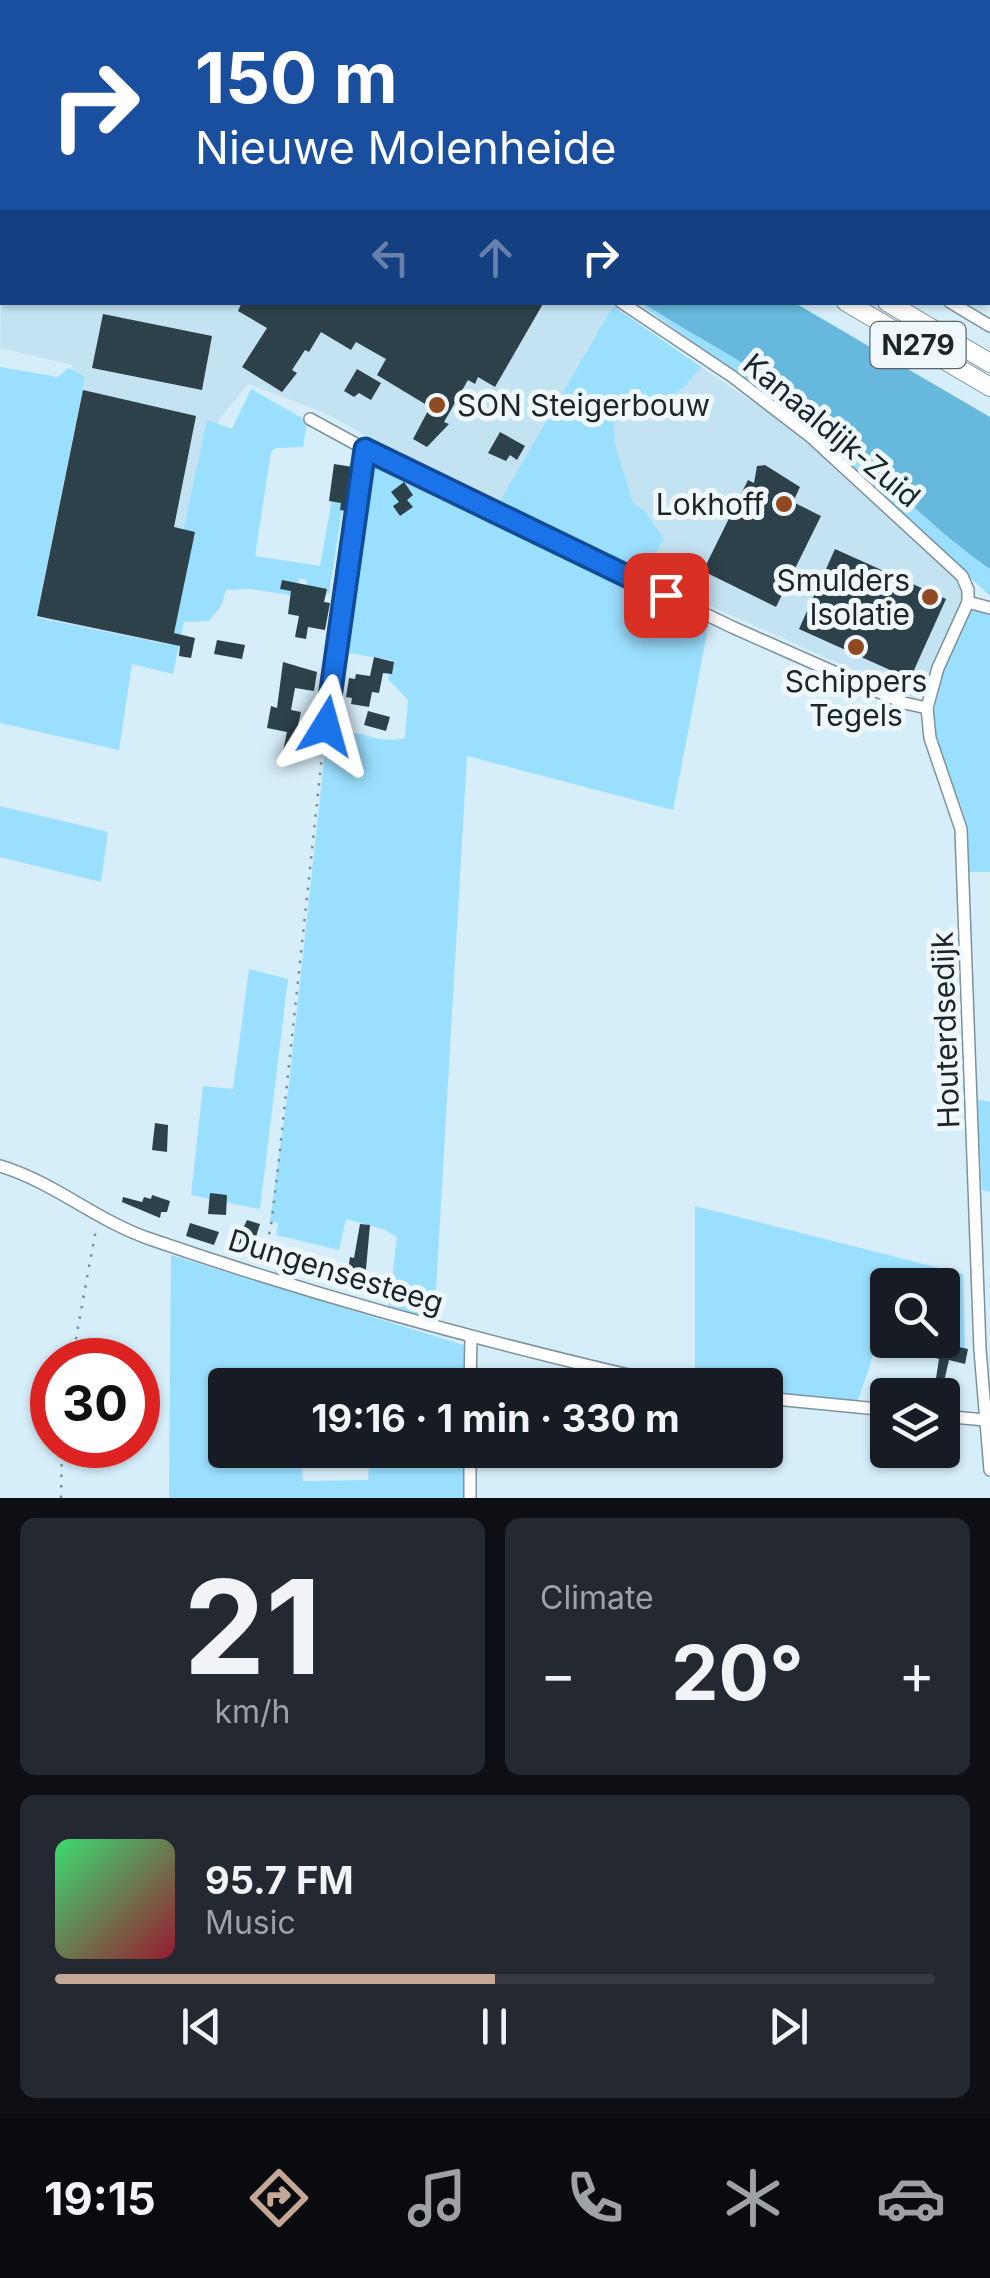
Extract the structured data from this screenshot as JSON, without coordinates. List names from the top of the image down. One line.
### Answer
{"streets":{"highway":["N279"],"street":["Kanaaldijk-Zuid","Houterdsedijk","Dungensesteeg"]},"crossings":[["Kanaaldijk-Zuid","Houterdsedijk"]],"places":["SON Steigerbouw","Lokhoff","Smulders Isolatie","Schippers Tegels"],"page":{"turn":["150 m","Nieuwe Molenheide"],"limit":"30","trip":"19:16 · 1 min · 330 m","tile":[["21","km/h"],"Climate"],"heat":["−","20°","+"],"song":["95.7 FM","Music"],"tabs":"19:15"}}
